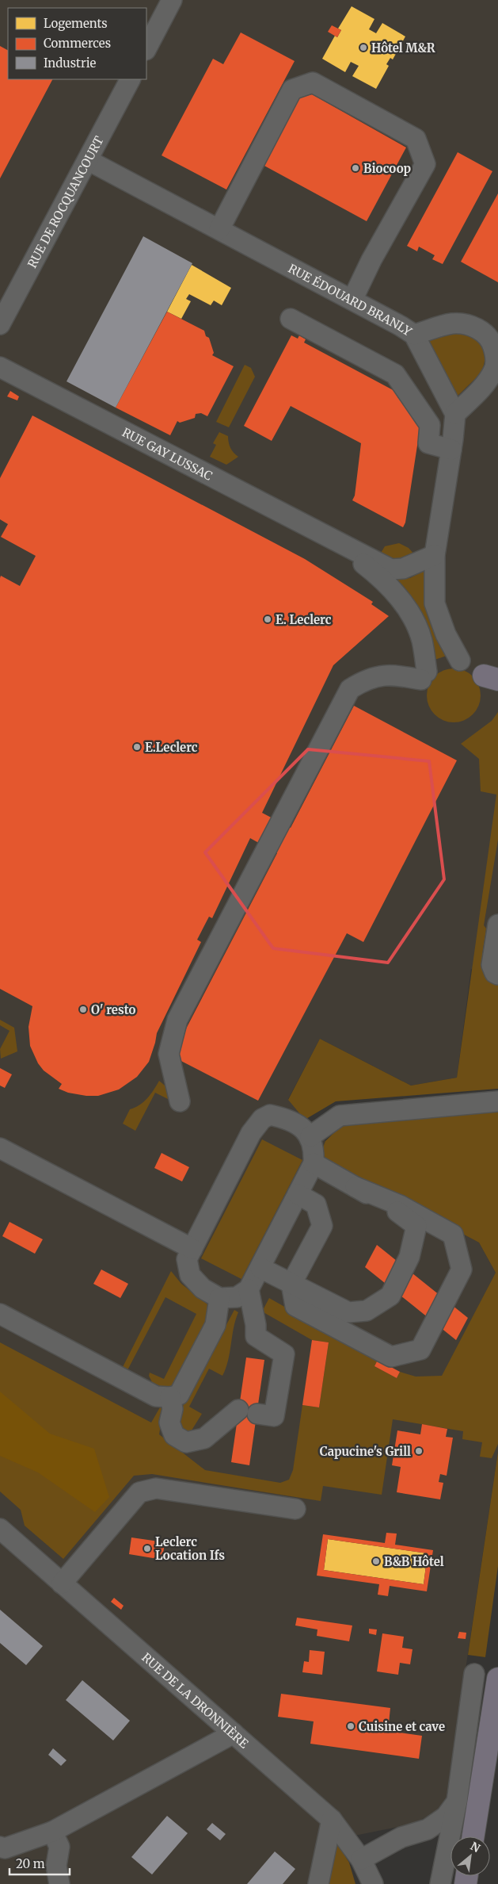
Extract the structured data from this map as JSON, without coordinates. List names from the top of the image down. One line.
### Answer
{"streets":{"street":["RUE DE ROCQUANCOURT","RUE ÉDOUARD BRANLY","RUE GAY LUSSAC","RUE DE LA DRONNIÈRE"]},"crossings":[["RUE DE ROCQUANCOURT","RUE ÉDOUARD BRANLY"]],"places":["Hôtel M&R","Biocoop","E. Leclerc","E.Leclerc","O' resto","Capucine's Grill","Leclerc Location Ifs","B&B Hôtel","Cuisine et cave"],"legend":["Logements","Commerces","Industrie"],"scale_bar":"20 m","north":"top right"}
